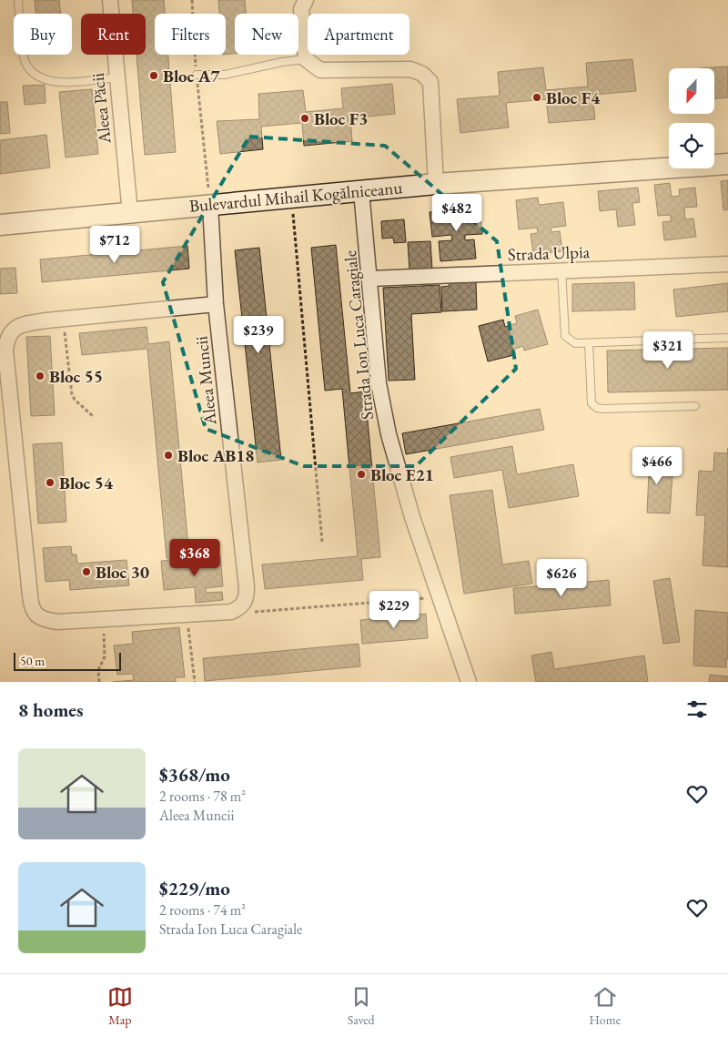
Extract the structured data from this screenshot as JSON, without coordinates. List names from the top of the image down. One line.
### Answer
{"streets":{"street":["Aleea Păcii","Bulevardul Mihail Kogălniceanu","Strada Ulpia","Strada Ion Luca Caragiale","Aleea Muncii"]},"crossings":[["Aleea Păcii","Bulevardul Mihail Kogălniceanu"],["Bulevardul Mihail Kogălniceanu","Strada Ion Luca Caragiale"],["Bulevardul Mihail Kogălniceanu","Aleea Muncii"],["Strada Ulpia","Strada Ion Luca Caragiale"]],"places":["Bloc A7","Bloc F4","Bloc F3","Bloc 55","Bloc AB18","Bloc E21","Bloc 54","Bloc 30"],"scale_bar":"50 m","north":"bottom","page":{"chip":["Buy","Rent","Filters","New","Apartment"],"price":["$482","$712","$239","$321","$466","$368","$626","$229"],"scale":"50 m","heading":"8 homes","list":[{"name":"$368/mo","note":"2 rooms · 78 m² · Aleea Muncii"},{"name":"$229/mo","note":"2 rooms · 74 m² · Strada Ion Luca Caragiale"}],"tabs":["Map","Saved","Home"]}}
